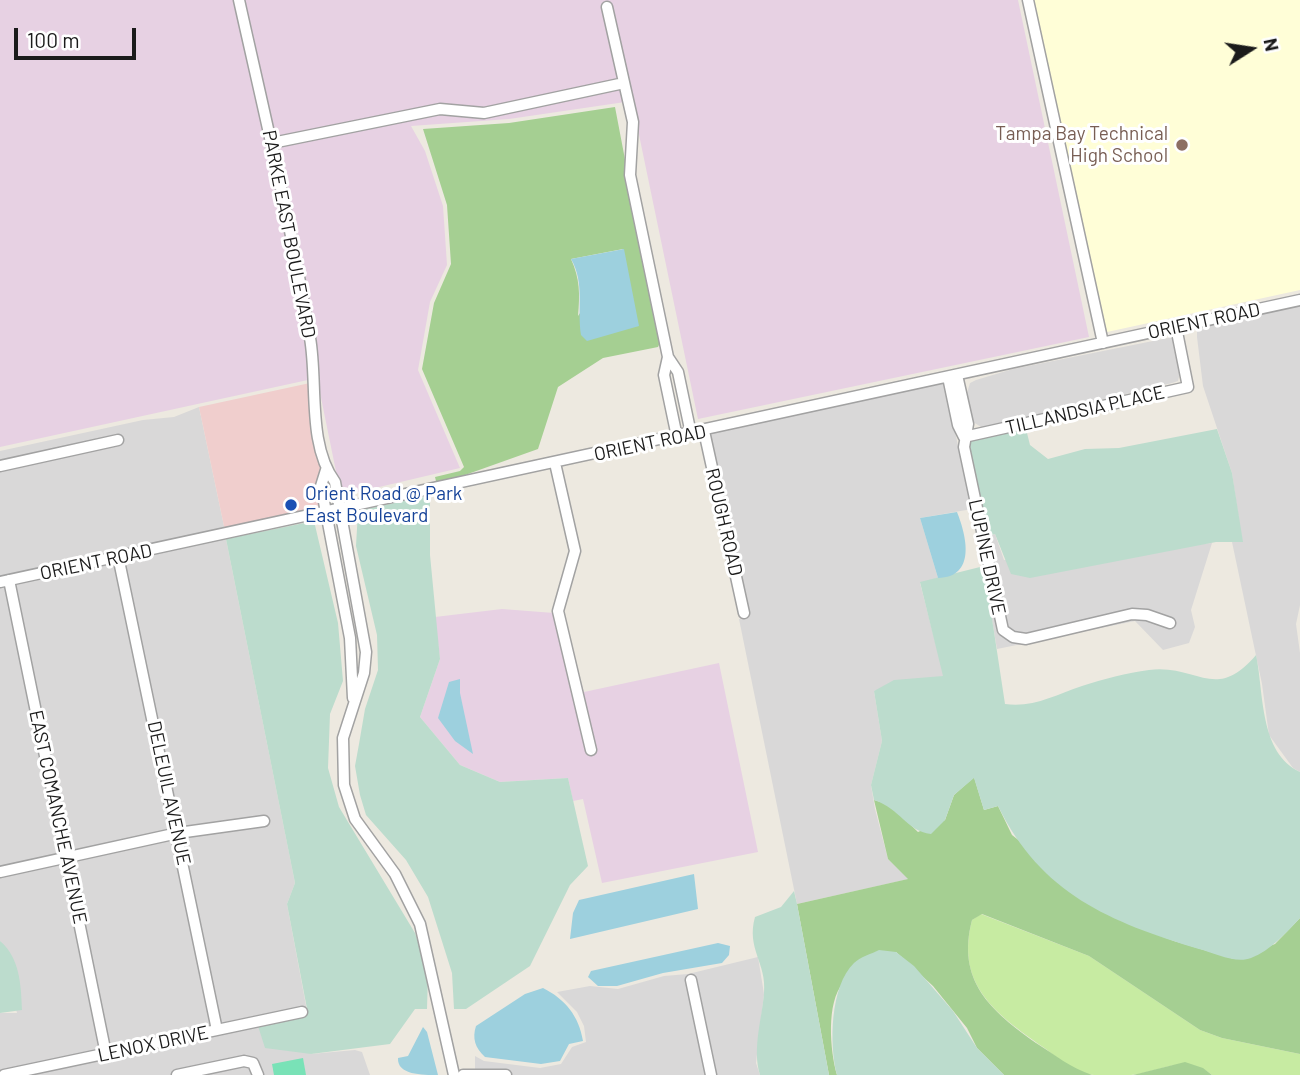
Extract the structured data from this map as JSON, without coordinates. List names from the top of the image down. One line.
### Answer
{"streets":{"street":["PARKE EAST BOULEVARD","ORIENT ROAD","TILLANDSIA PLACE","ROUGH ROAD","LUPINE DRIVE","DELEUIL AVENUE","EAST COMANCHE AVENUE","LENOX DRIVE"]},"crossings":[["PARKE EAST BOULEVARD","ORIENT ROAD"],["ORIENT ROAD","TILLANDSIA PLACE"],["ORIENT ROAD","ROUGH ROAD"],["ORIENT ROAD","DELEUIL AVENUE"],["ORIENT ROAD","EAST COMANCHE AVENUE"],["TILLANDSIA PLACE","LUPINE DRIVE"],["DELEUIL AVENUE","LENOX DRIVE"],["EAST COMANCHE AVENUE","LENOX DRIVE"]],"places":["Tampa Bay Technical High School","Orient Road @ Park East Boulevard"],"scale_bar":"100 m","north":"right"}
